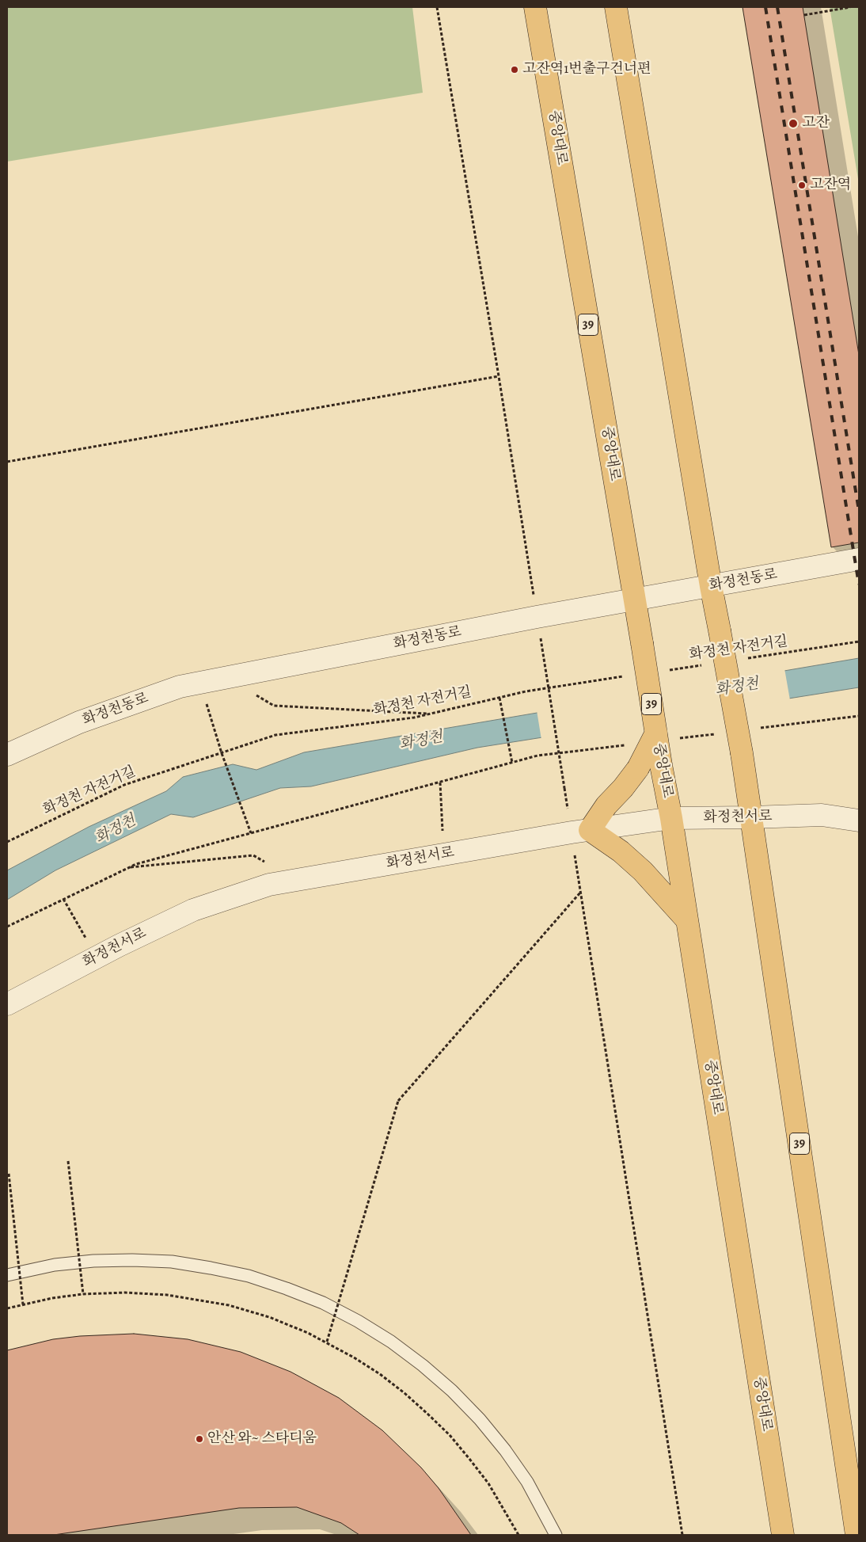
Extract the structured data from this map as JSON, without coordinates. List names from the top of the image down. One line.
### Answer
{"streets":{"main road":["중앙대로","39"],"street":["화정천동로","화정천서로"],"path":["화정천 자전거길"]},"crossings":[["중앙대로","화정천동로"],["중앙대로","화정천서로"],["39","화정천동로"],["39","화정천서로"]],"water":["화정천"],"places":["고잔역1번출구건너편","고잔","고잔역","안산 와~ 스타디움"]}
